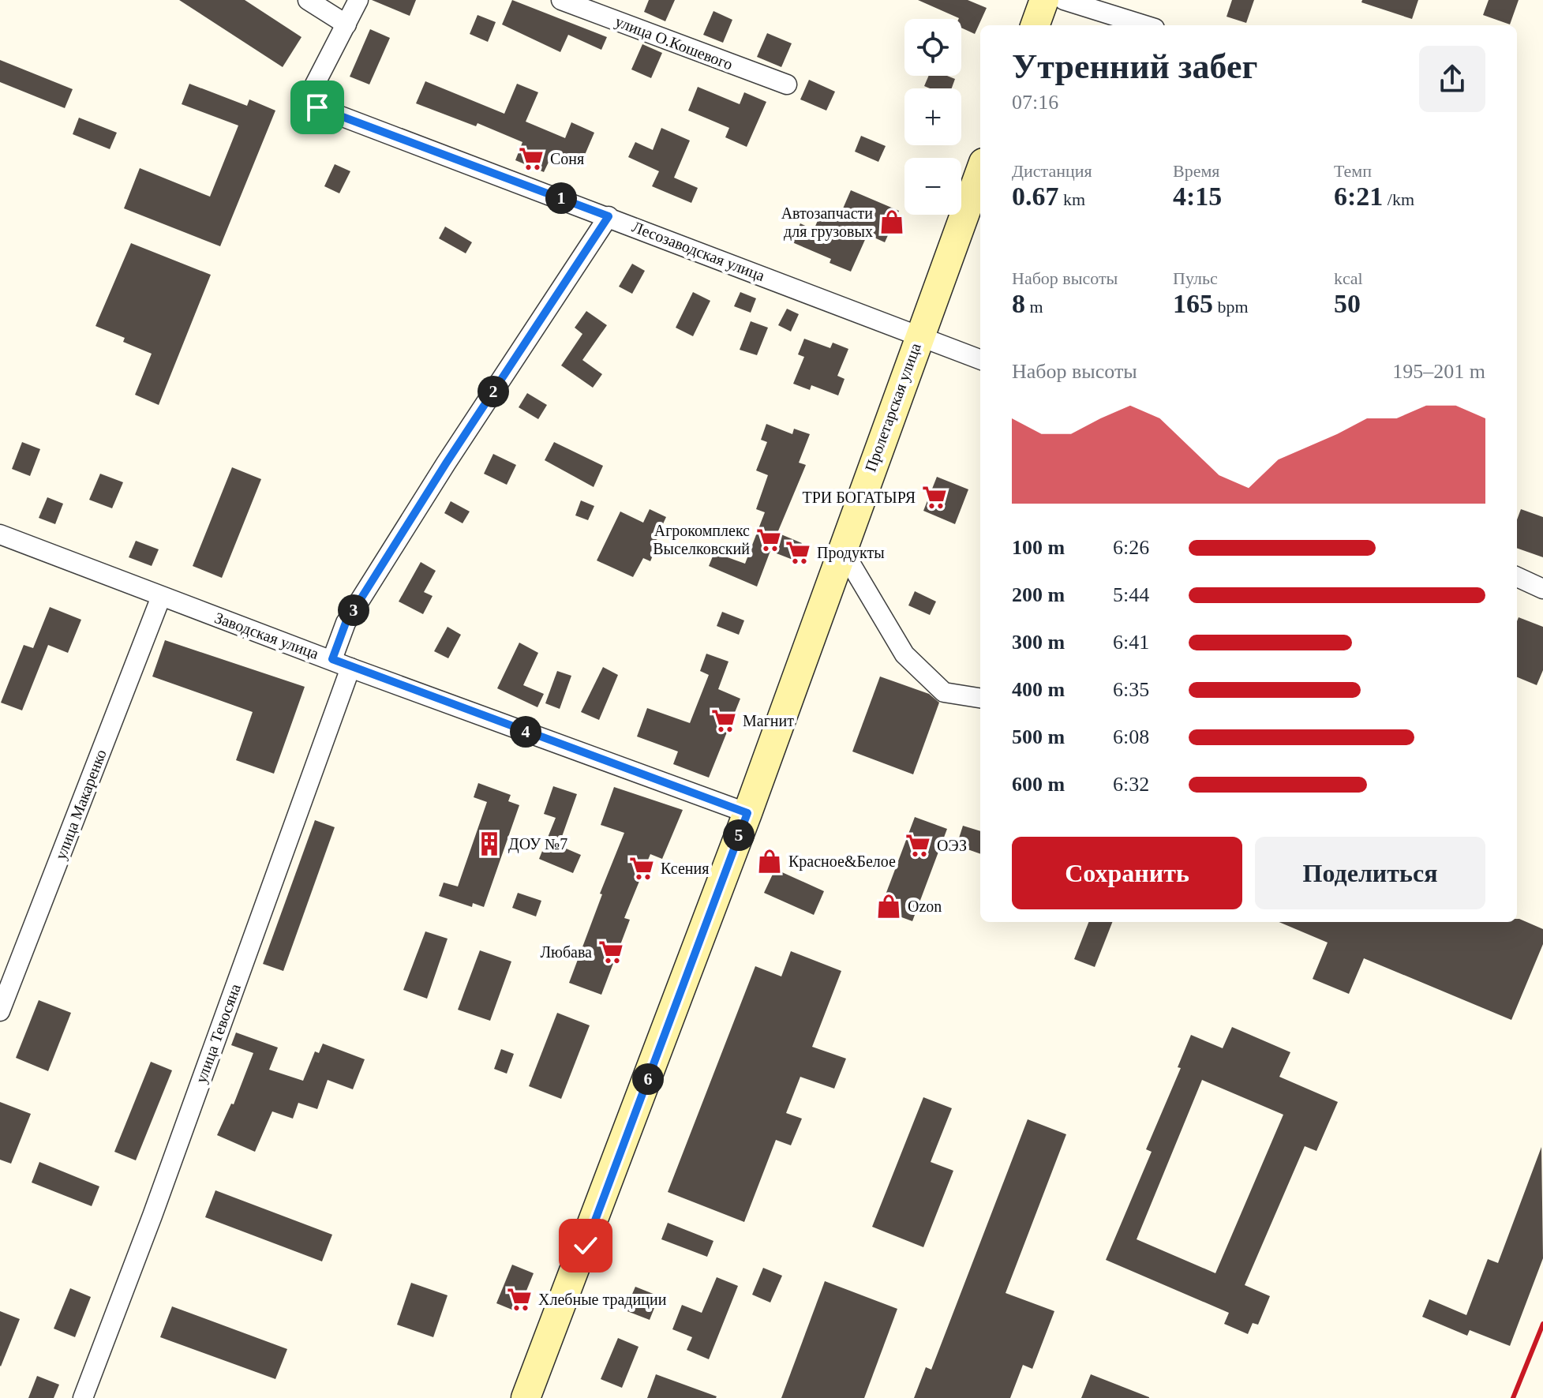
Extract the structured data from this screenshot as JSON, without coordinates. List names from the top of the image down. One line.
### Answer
{"streets":{"street":["улица О.Кошевого","Лесозаводская улица","Пролетарская улица","Заводская улица","улица Макаренко","улица Тевосяна"]},"crossings":[["Лесозаводская улица","Пролетарская улица"],["Пролетарская улица","Заводская улица"],["Заводская улица","улица Макаренко"],["Заводская улица","улица Тевосяна"]],"places":{"supermarket":["Соня","ТРИ БОГАТЫРЯ","Агрокомплекс Выселковский","Продукты","Магнит","ОЭЗ","Ксения","Любава","Хлебные традиции"],"shop":["Автозапчасти для грузовых","Красное&Белое","Ozon"],"building":["ДОУ №7"]},"page":{"map_buttons":["+","−"],"heading":["Утренний забег","07:16"],"stats":[["Дистанция","0.67 km"],["Время","4:15"],["Темп","6:21 /km"],["Набор высоты","8 m"],["Пульс","165 bpm"],["kcal","50"]],"pins":["1","2","3","4","5","6"],"chart":["Набор высоты","195–201 m"],"list":[{"name":"100 m","note":"6:26"},{"name":"200 m","note":"5:44"},{"name":"300 m","note":"6:41"},{"name":"400 m","note":"6:35"},{"name":"500 m","note":"6:08"},{"name":"600 m","note":"6:32"}],"buttons":["Сохранить","Поделиться"]}}
